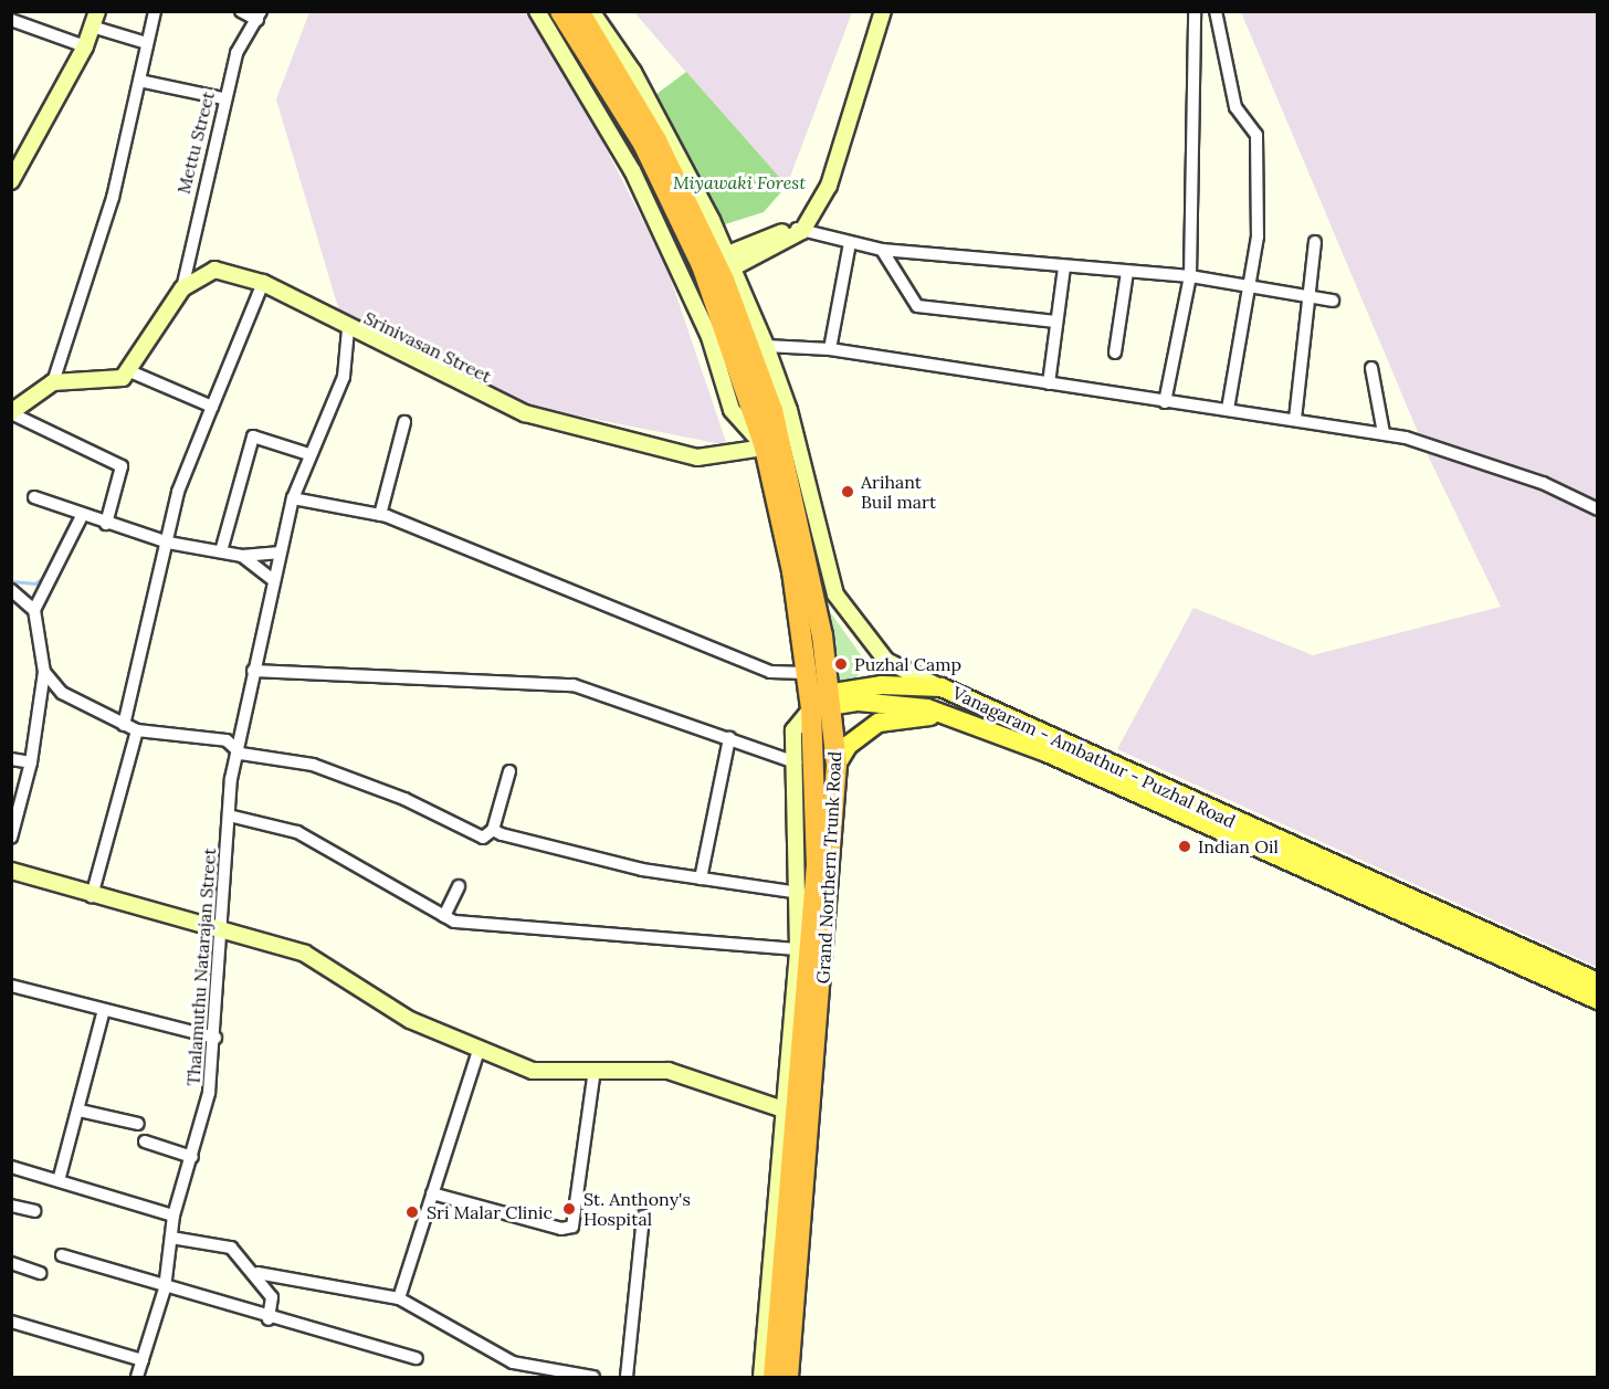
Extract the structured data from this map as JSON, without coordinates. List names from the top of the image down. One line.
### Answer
{"streets":{"highway":["Grand Northern Trunk Road"],"main road":["Vanagaram - Ambathur - Puzhal Road"],"street":["Mettu Street","Srinivasan Street","Thalamuthu Natarajan Street"]},"crossings":[["Mettu Street","Srinivasan Street"],["Srinivasan Street","Grand Northern Trunk Road"],["Srinivasan Street","Thalamuthu Natarajan Street"],["Vanagaram - Ambathur - Puzhal Road","Grand Northern Trunk Road"]],"parks":["Miyawaki Forest"],"places":["Arihant Buil mart","Puzhal Camp","Indian Oil","St. Anthony's Hospital","Sri Malar Clinic"]}
